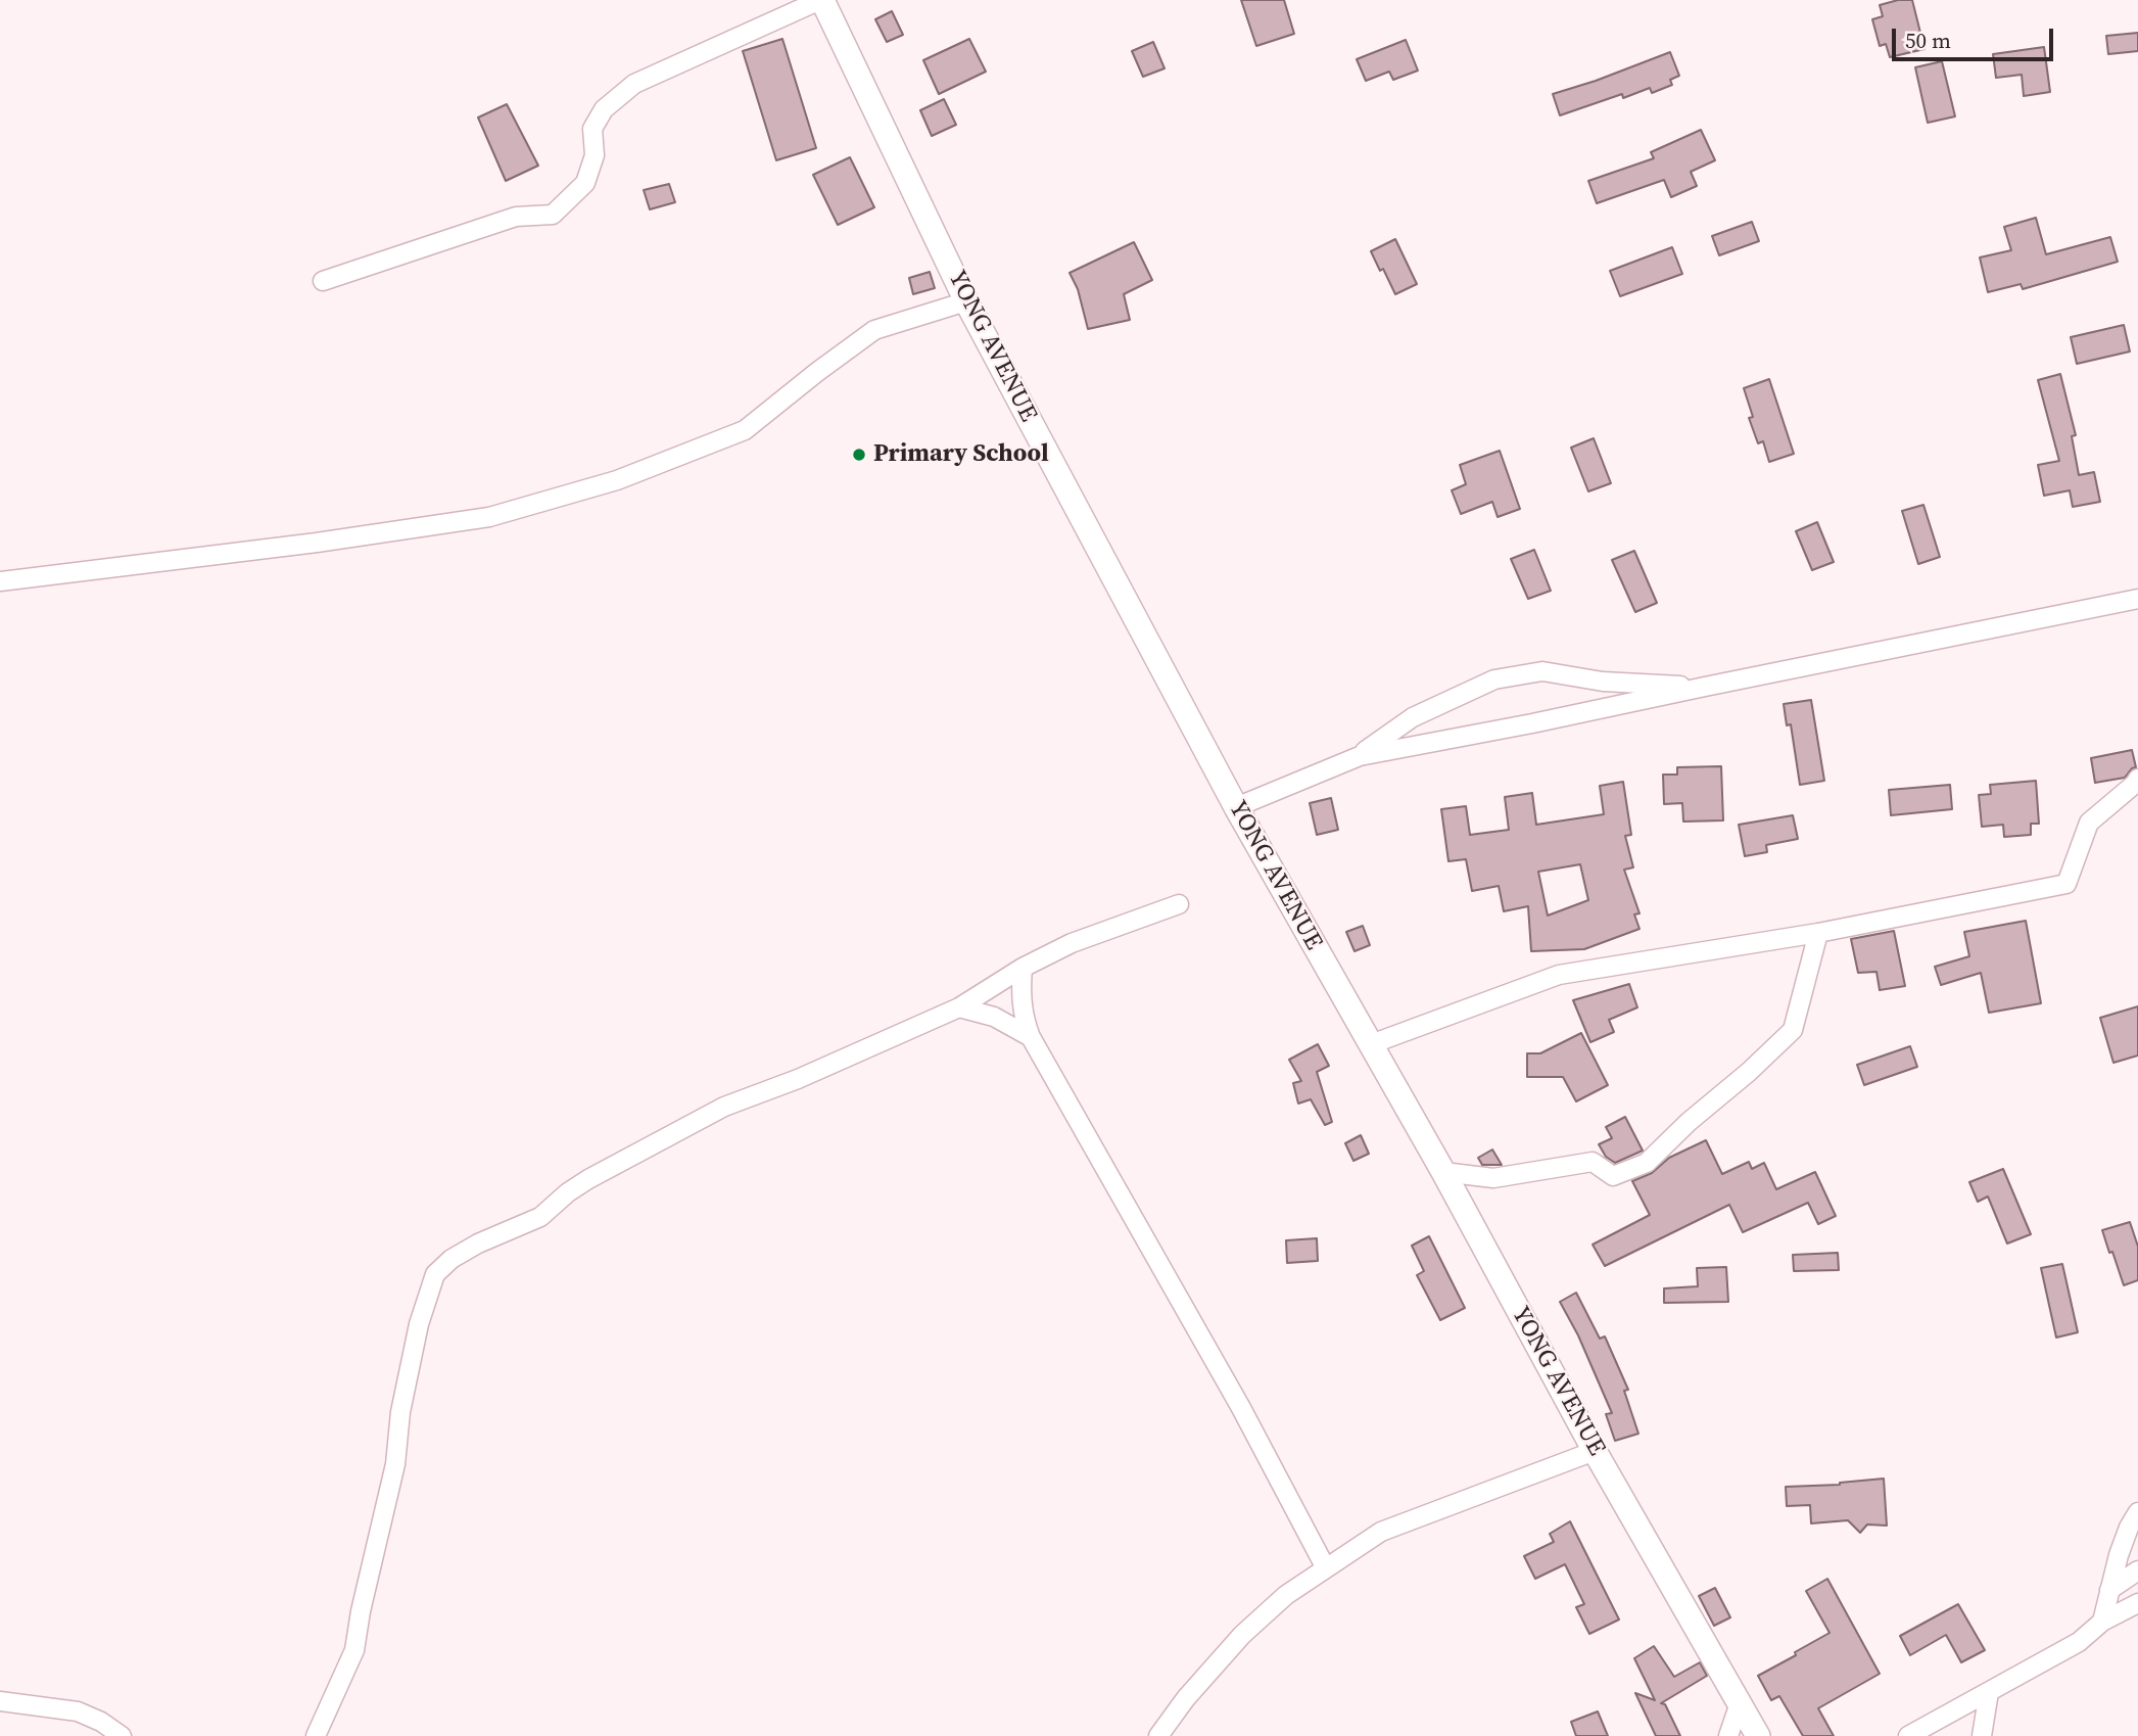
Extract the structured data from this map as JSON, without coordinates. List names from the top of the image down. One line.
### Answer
{"streets":{"street":["YONG AVENUE"]},"places":["Primary School"],"scale_bar":"50 m"}
